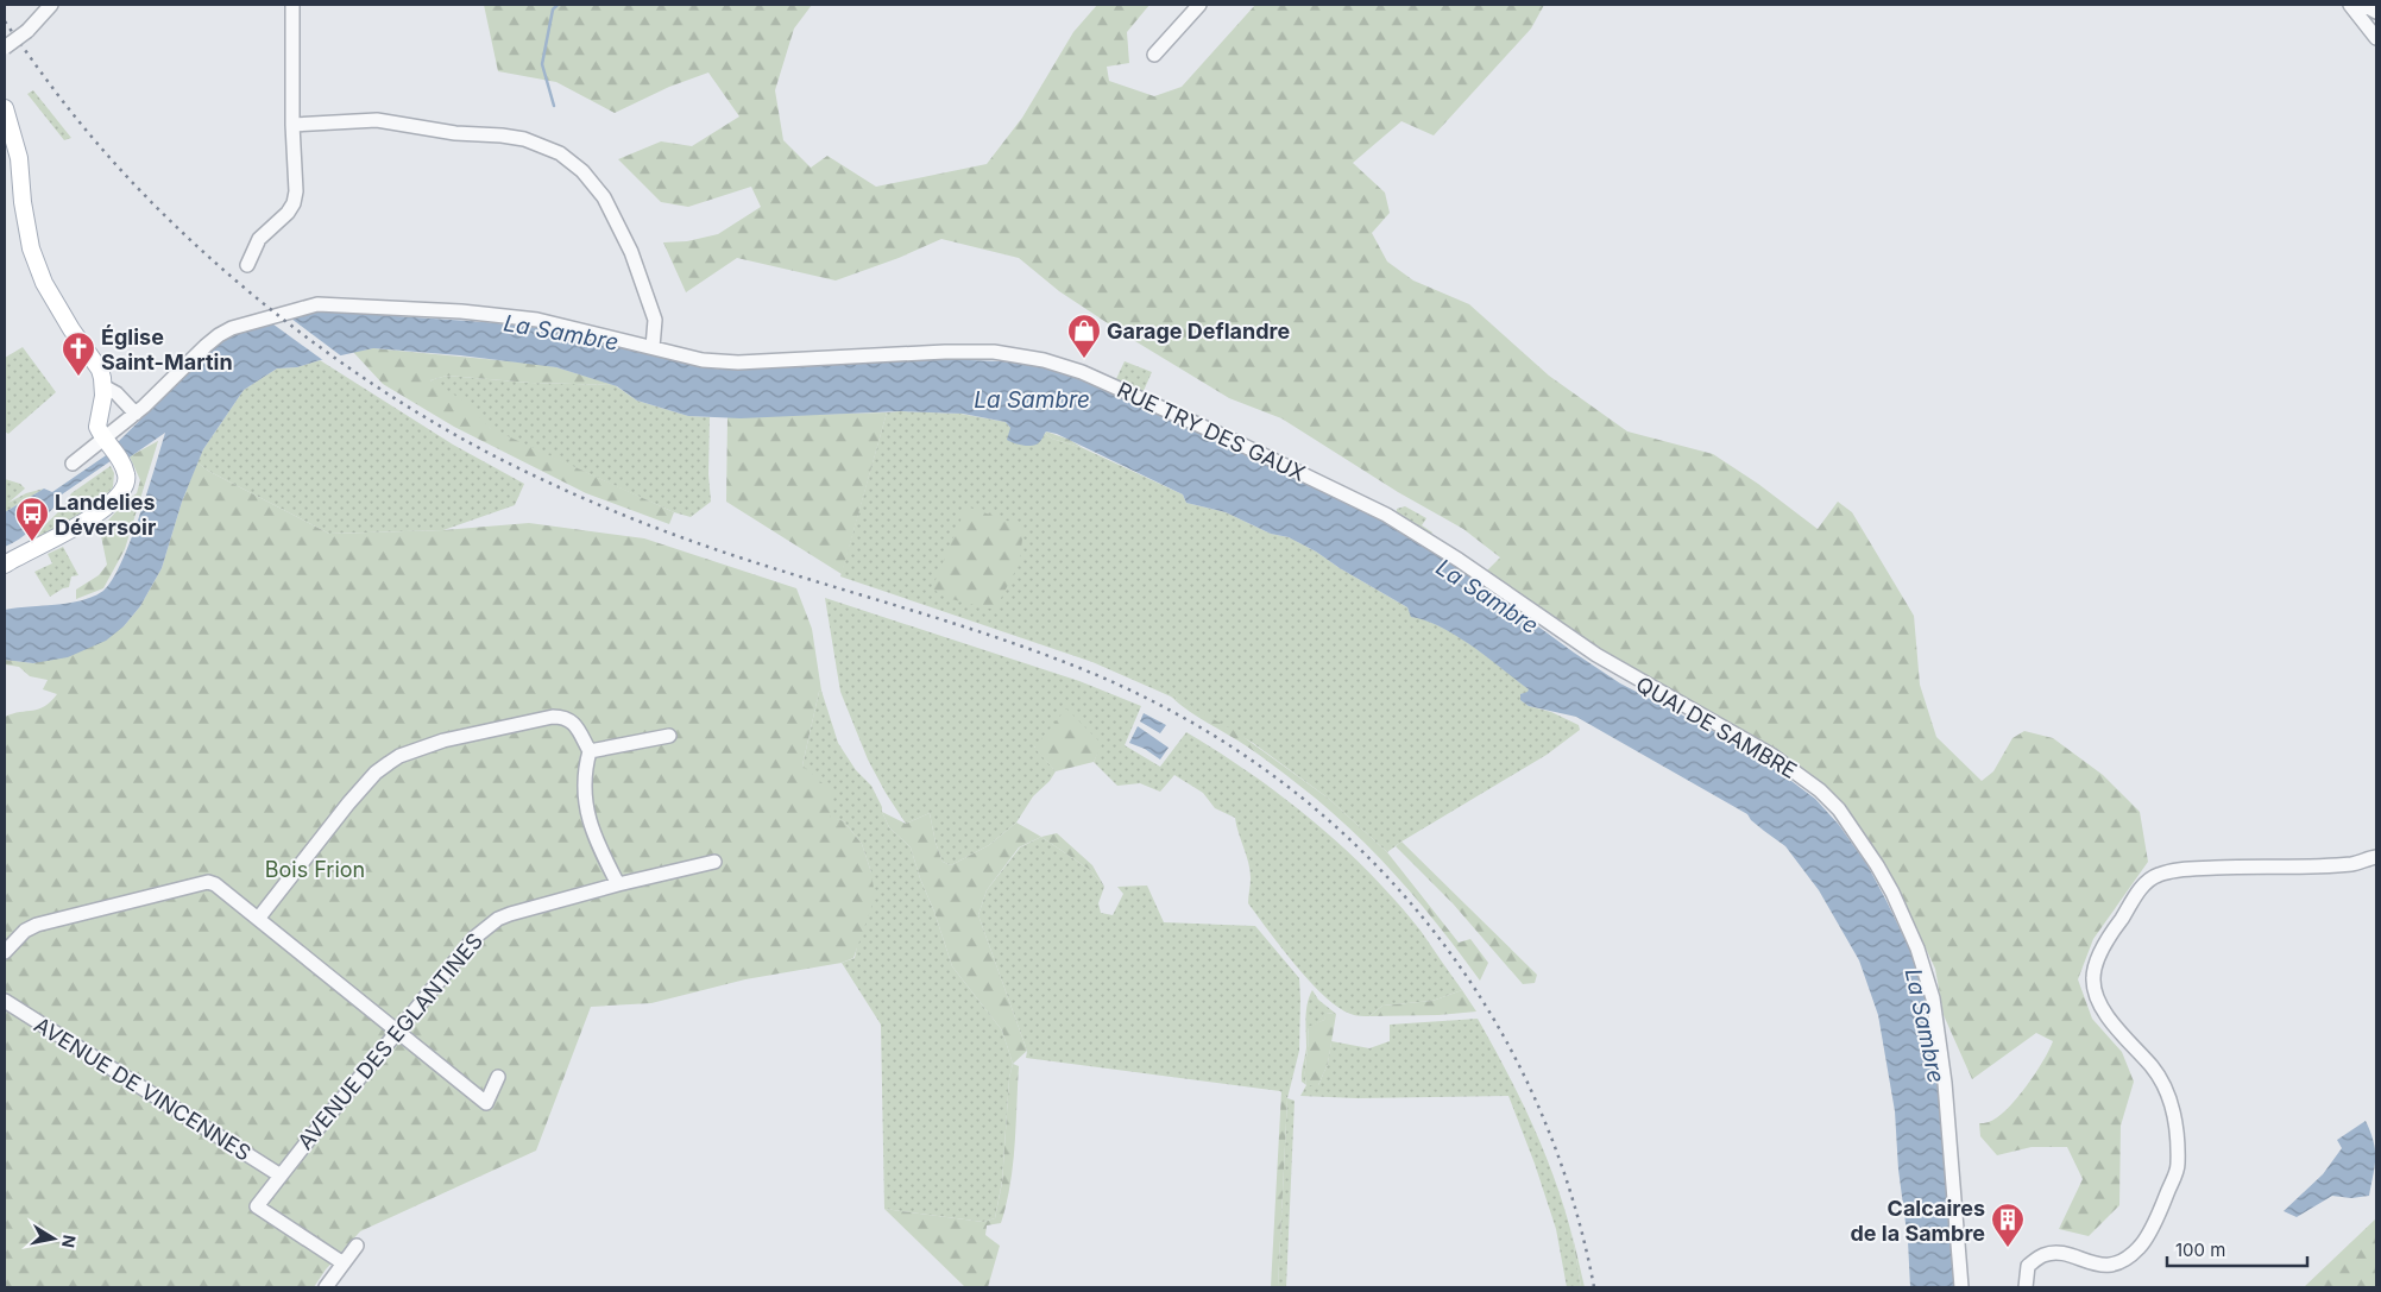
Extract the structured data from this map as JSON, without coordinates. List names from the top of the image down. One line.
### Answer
{"streets":{"street":["RUE TRY DES GAUX","QUAI DE SAMBRE","AVENUE DES EGLANTINES","AVENUE DE VINCENNES"]},"crossings":[["RUE TRY DES GAUX","QUAI DE SAMBRE"],["AVENUE DES EGLANTINES","AVENUE DE VINCENNES"]],"water":["La Sambre"],"parks":["Bois Frion"],"places":{"shop":["Garage Deflandre"],"church":["Église Saint-Martin"],"bus stop":["Landelies Déversoir"],"building":["Calcaires de la Sambre"]},"scale_bar":"100 m","north":"right"}
